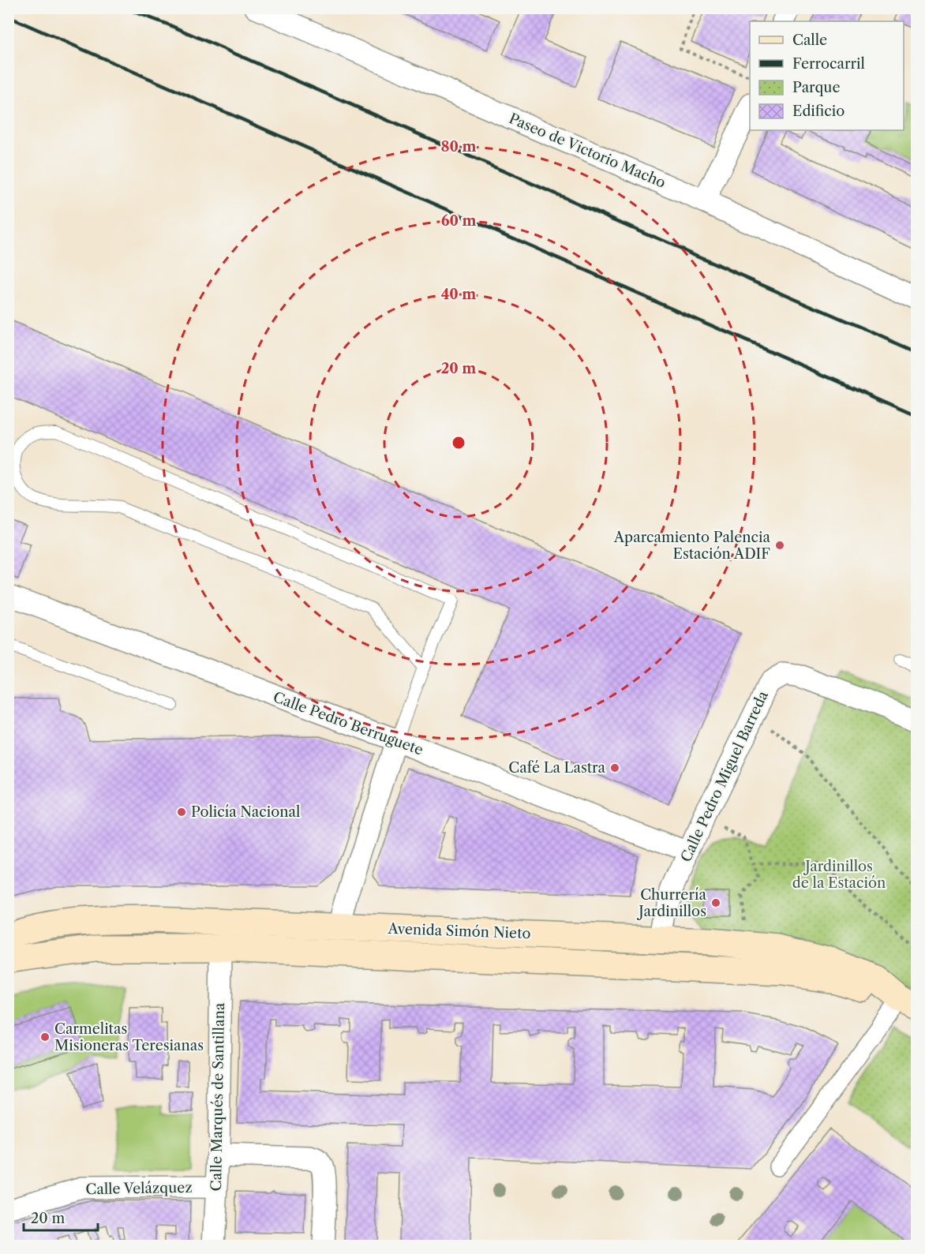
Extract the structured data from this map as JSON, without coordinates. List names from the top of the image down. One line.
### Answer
{"streets":{"main road":["Avenida Simón Nieto"],"street":["Paseo de Victorio Macho","Calle Pedro Berruguete","Calle Pedro Miguel Barreda","Calle Marqués de Santillana","Calle Velázquez"]},"crossings":[["Calle Pedro Berruguete","Calle Pedro Miguel Barreda"],["Calle Pedro Miguel Barreda","Avenida Simón Nieto"],["Avenida Simón Nieto","Calle Marqués de Santillana"],["Calle Marqués de Santillana","Calle Velázquez"]],"parks":["Jardinillos de la Estación"],"places":["Aparcamiento Palencia Estación ADIF","Café La Lastra","Policía Nacional","Churrería Jardinillos","Carmelitas Misioneras Teresianas"],"legend":["Calle","Ferrocarril","Parque","Edificio"],"scale_bar":"20 m","rings":["80 m","60 m","40 m","20 m"]}
